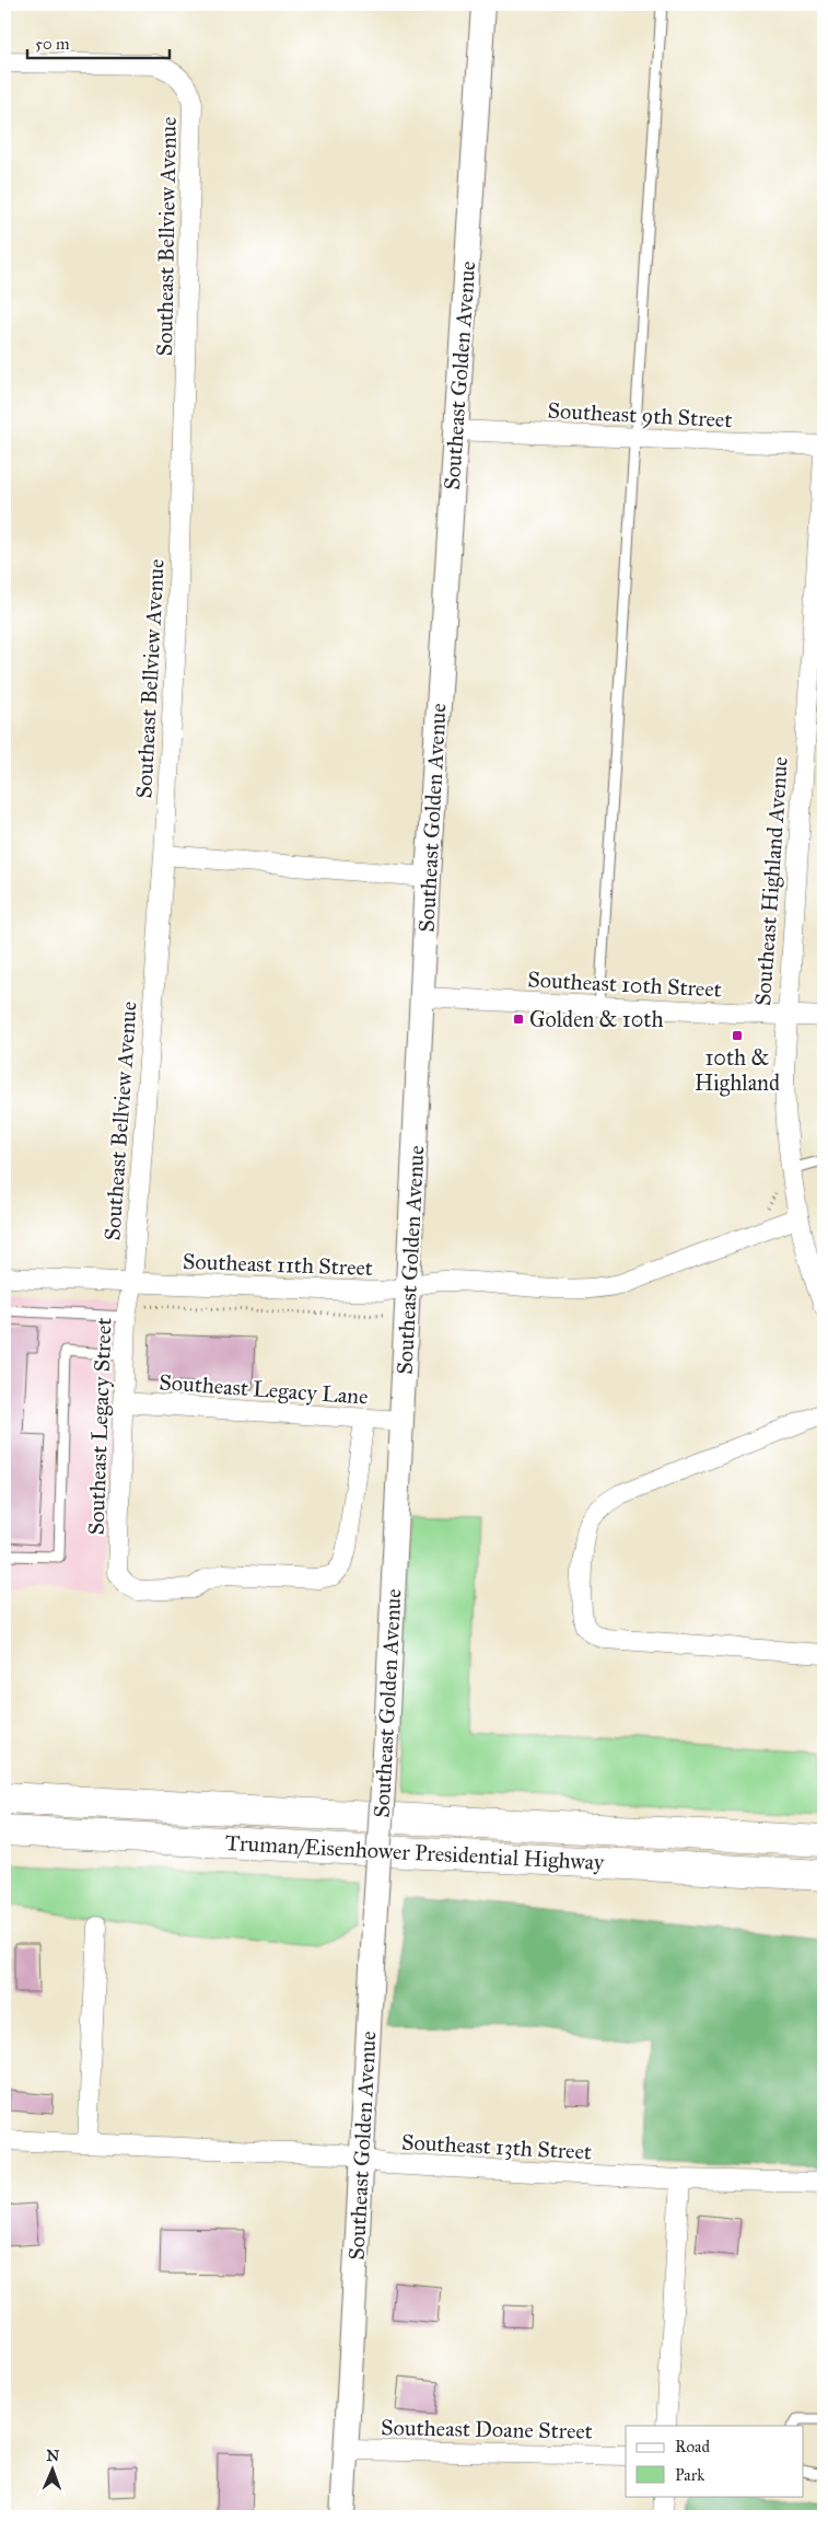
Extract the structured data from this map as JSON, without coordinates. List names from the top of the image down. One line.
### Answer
{"streets":{"highway":["Truman/Eisenhower Presidential Highway"],"street":["Southeast Bellview Avenue","Southeast Golden Avenue","Southeast 9th Street","Southeast Highland Avenue","Southeast 10th Street","Southeast 11th Street","Southeast Legacy Lane","Southeast Legacy Street","Southeast 13th Street","Southeast Doane Street"]},"crossings":[["Southeast Bellview Avenue","Southeast 11th Street"],["Southeast Bellview Avenue","Southeast Legacy Street"],["Southeast Golden Avenue","Southeast 9th Street"],["Southeast Golden Avenue","Southeast 10th Street"],["Southeast Golden Avenue","Southeast 11th Street"],["Southeast Golden Avenue","Southeast Legacy Lane"],["Southeast Golden Avenue","Southeast 13th Street"],["Southeast Golden Avenue","Southeast Doane Street"],["Southeast Highland Avenue","Southeast 10th Street"],["Southeast Highland Avenue","Southeast 11th Street"],["Southeast 11th Street","Southeast Legacy Street"],["Southeast Legacy Lane","Southeast Legacy Street"]],"places":{"transit":["Golden & 10th","10th & Highland"]},"legend":["Road","Park"],"scale_bar":"50 m","north":"top"}
